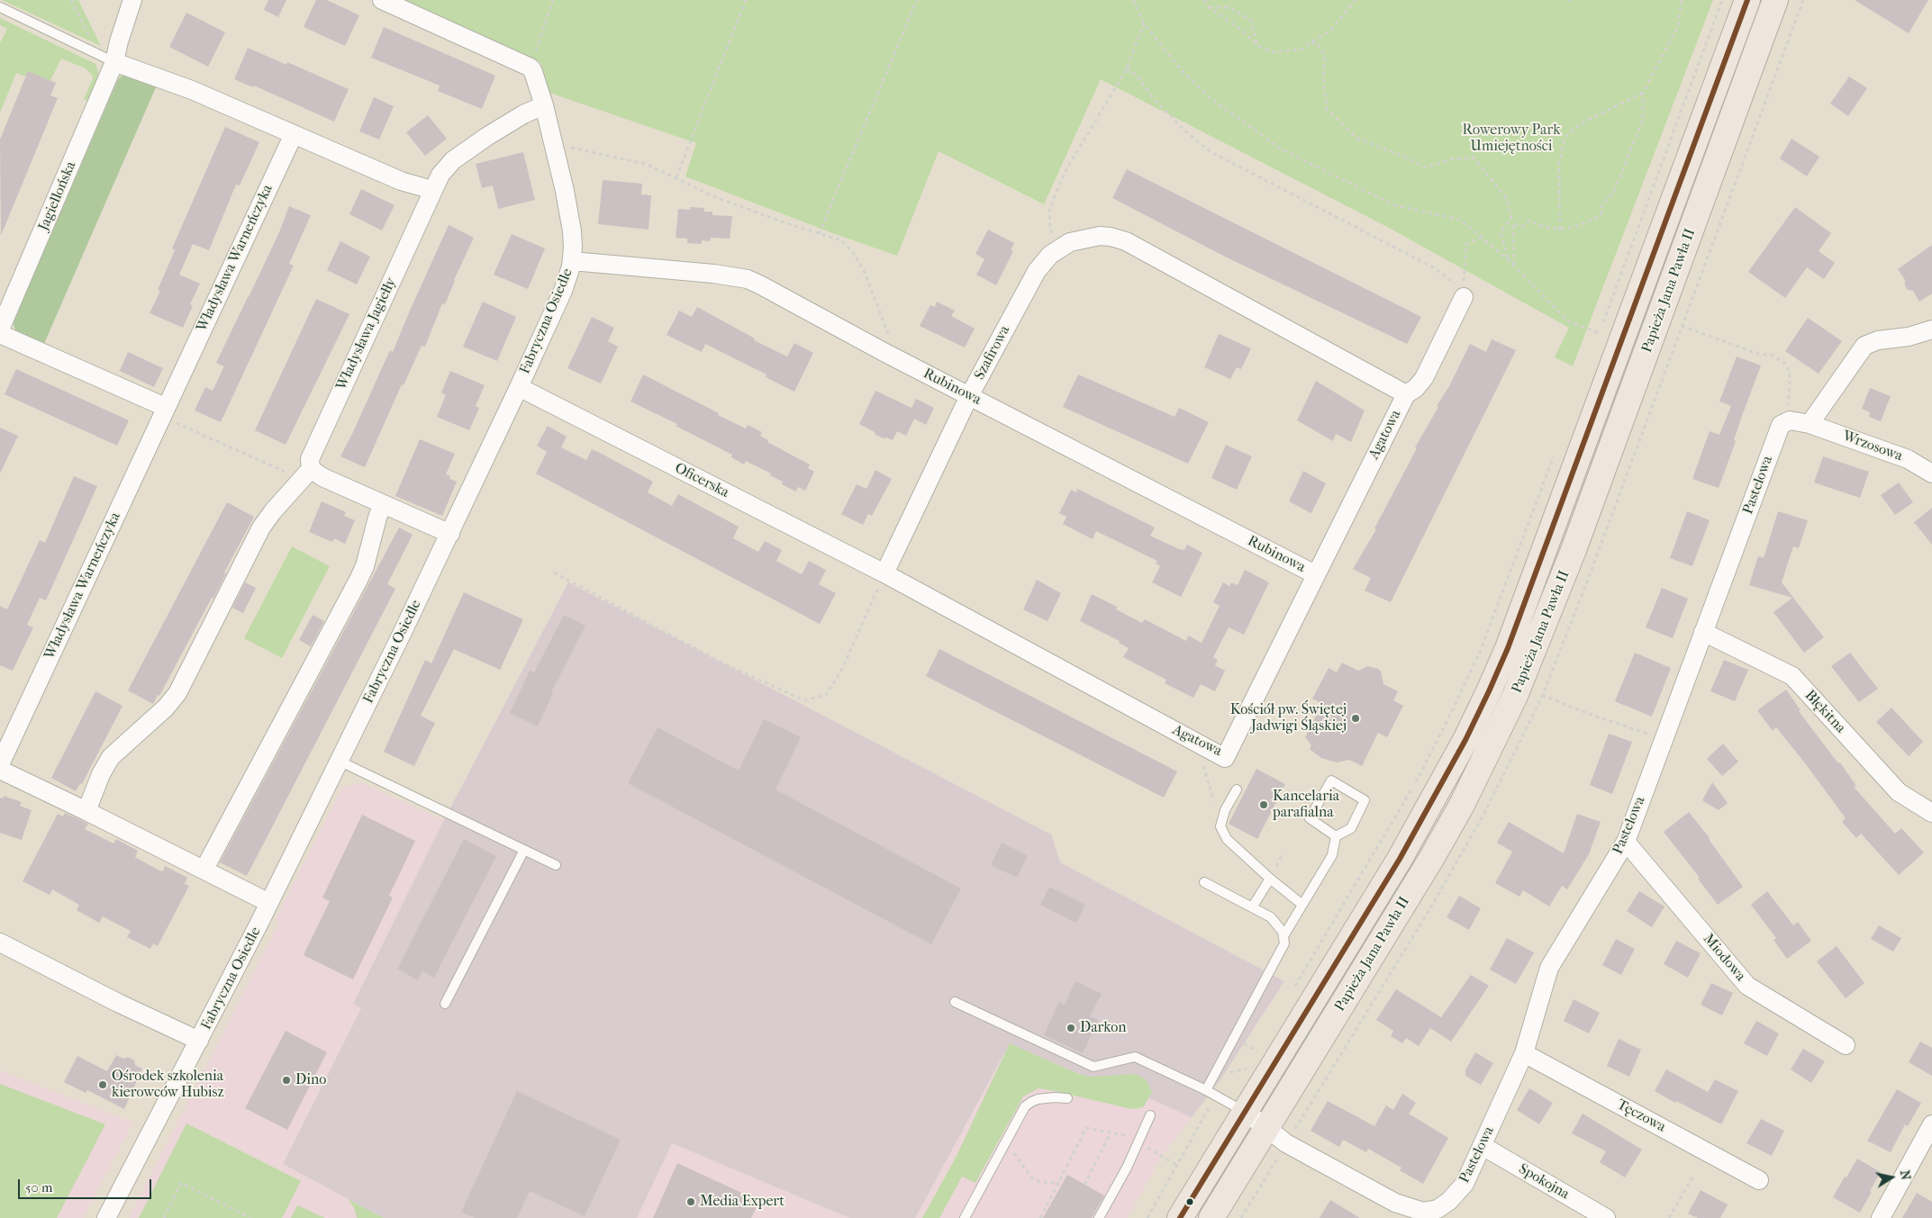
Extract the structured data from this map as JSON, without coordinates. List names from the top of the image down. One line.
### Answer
{"streets":{"main road":["Papieża Jana Pawła II"],"street":["Jagiellońska","Władysława Warneńczyka","Fabryczna Osiedle","Władysława Jagiełły","Szafirowa","Rubinowa","Agatowa","Wrzosowa","Oficerska","Pastelowa","Błękitna","Miodowa","Tęczowa","Spokojna"]},"crossings":[["Papieża Jana Pawła II","Pastelowa"],["Fabryczna Osiedle","Władysława Jagiełły"],["Fabryczna Osiedle","Rubinowa"],["Fabryczna Osiedle","Oficerska"],["Szafirowa","Rubinowa"],["Szafirowa","Agatowa"],["Szafirowa","Oficerska"],["Rubinowa","Agatowa"],["Agatowa","Oficerska"],["Pastelowa","Błękitna"],["Pastelowa","Miodowa"],["Pastelowa","Tęczowa"],["Pastelowa","Spokojna"]],"parks":["Rowerowy Park Umiejętności"],"places":["Kościół pw. Świętej Jadwigi Śląskiej","Kancelaria parafialna","Darkon","Dino","Ośrodek szkolenia kierowców Hubisz","Media Expert"],"scale_bar":"50 m","north":"right"}
